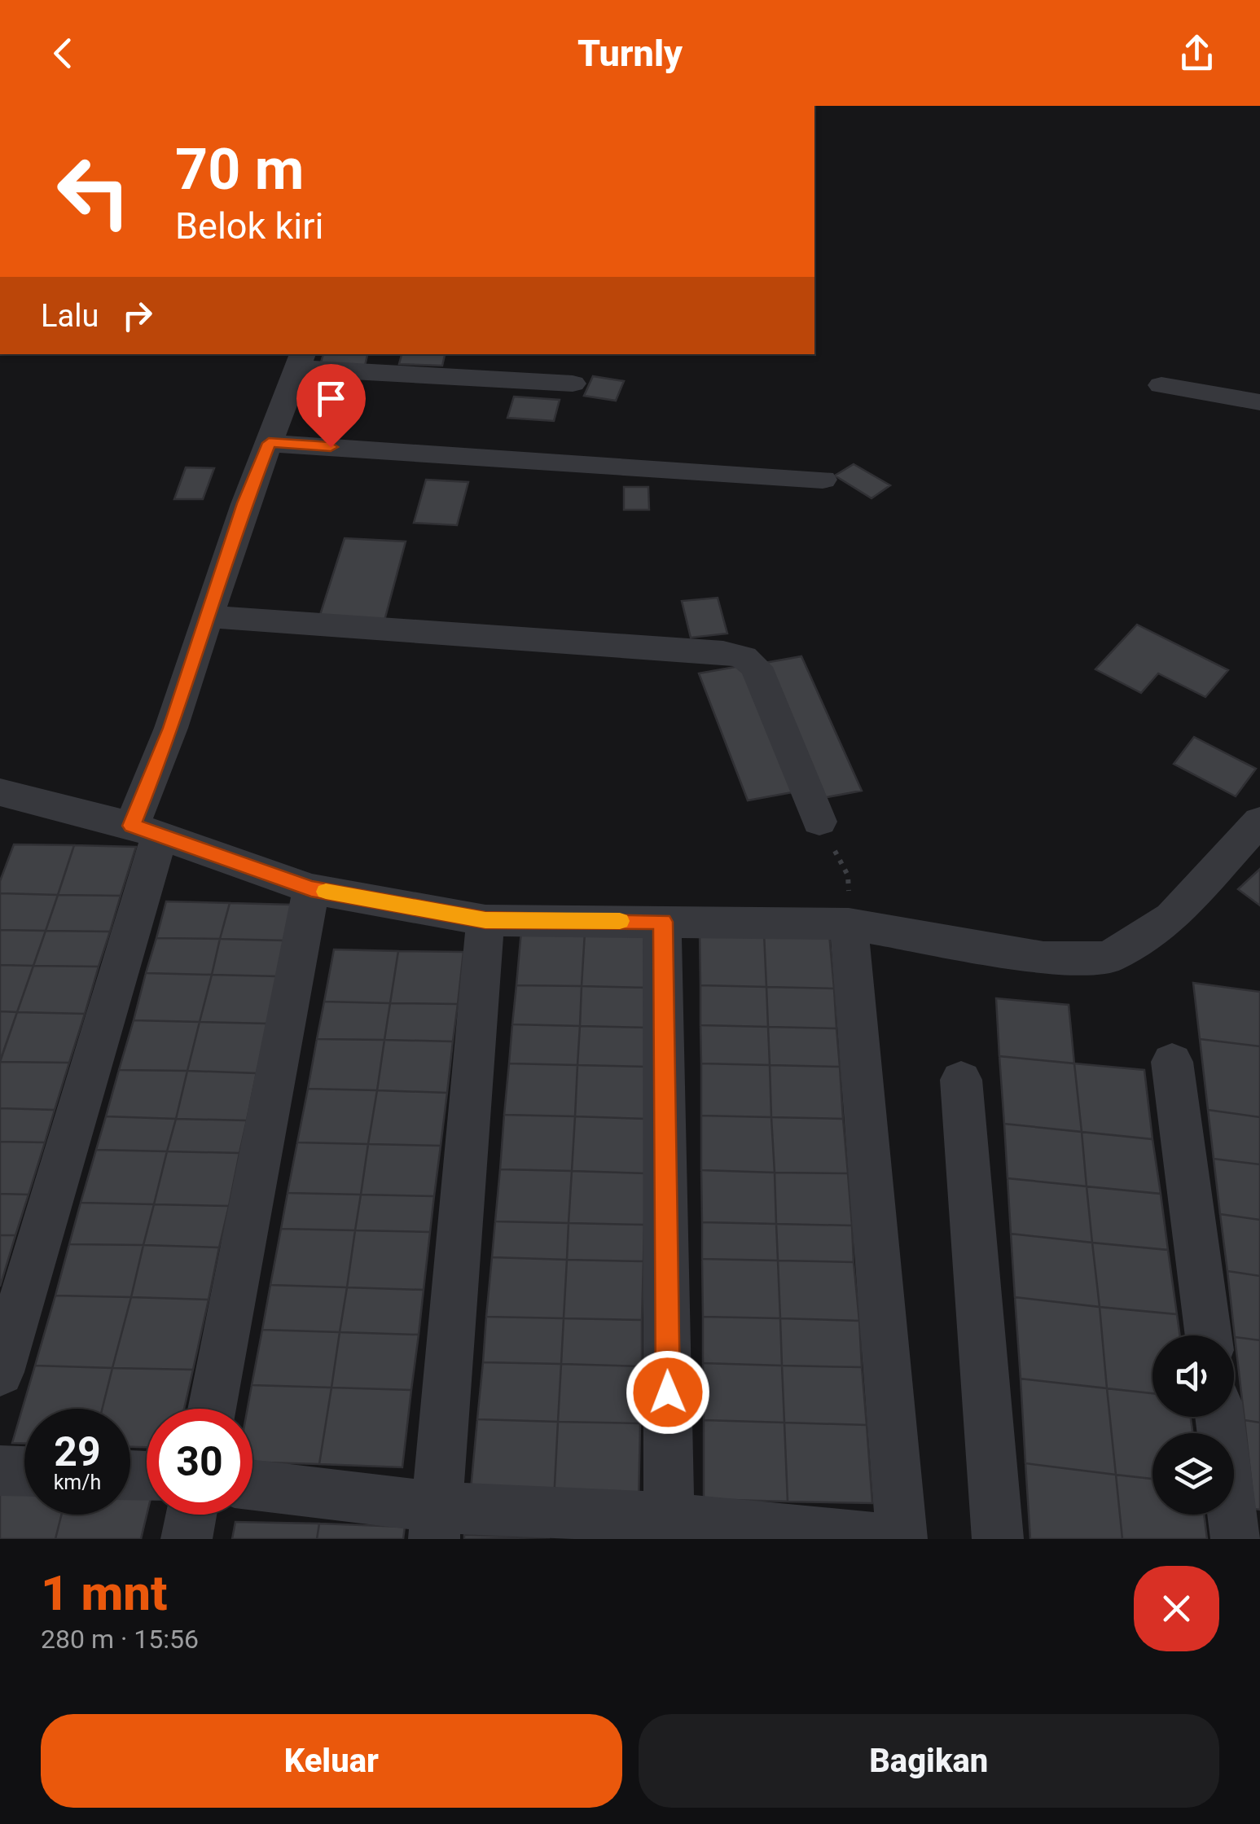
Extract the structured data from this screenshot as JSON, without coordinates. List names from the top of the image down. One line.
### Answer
{"page":{"header":"Turnly","turn":["70 m","Belok kiri"],"then":"Lalu","speed":"29 km/h","limit":"30","heading":["1 mnt","280 m · 15:56"],"buttons":["Keluar","Bagikan"]}}
